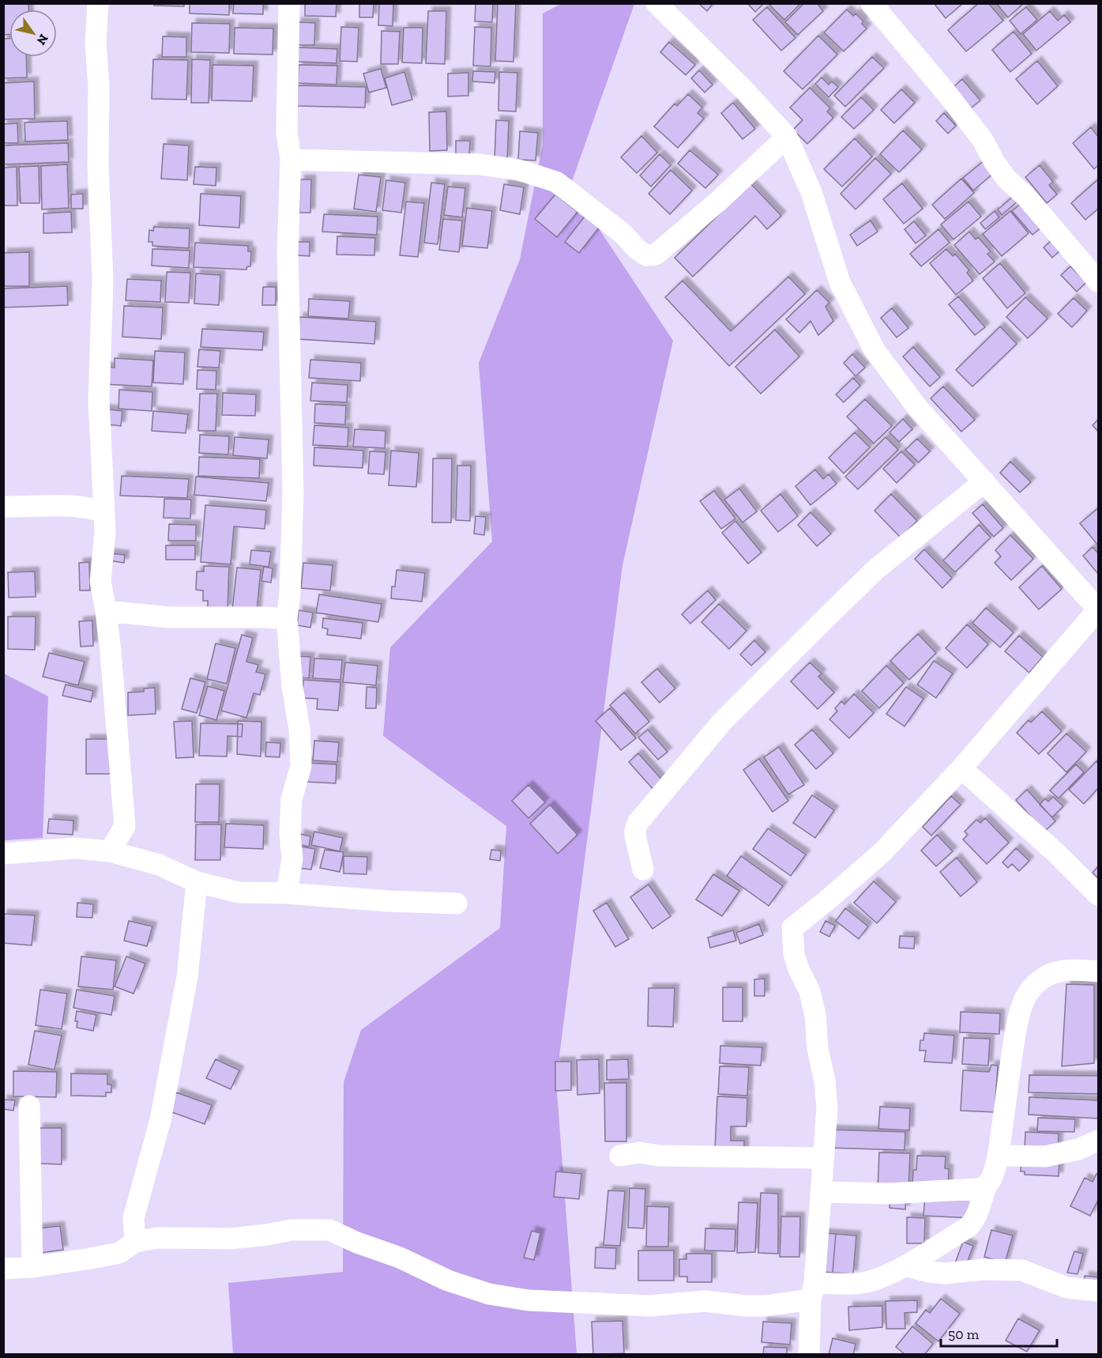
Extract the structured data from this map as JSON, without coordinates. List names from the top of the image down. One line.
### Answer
{"scale_bar":"50 m","north":"bottom right"}
